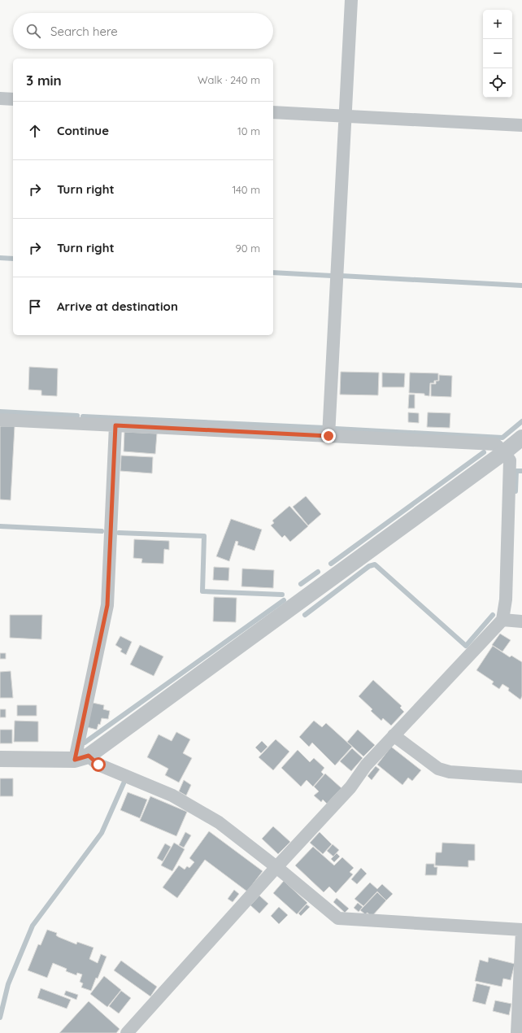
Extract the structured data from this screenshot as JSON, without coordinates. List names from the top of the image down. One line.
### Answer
{"page":{"map_buttons":["+","−"],"search":"Search here","heading":["3 min","Walk · 240 m"],"list":[["Continue","10 m"],["Turn right","140 m"],["Turn right","90 m"],"Arrive at destination"]}}
